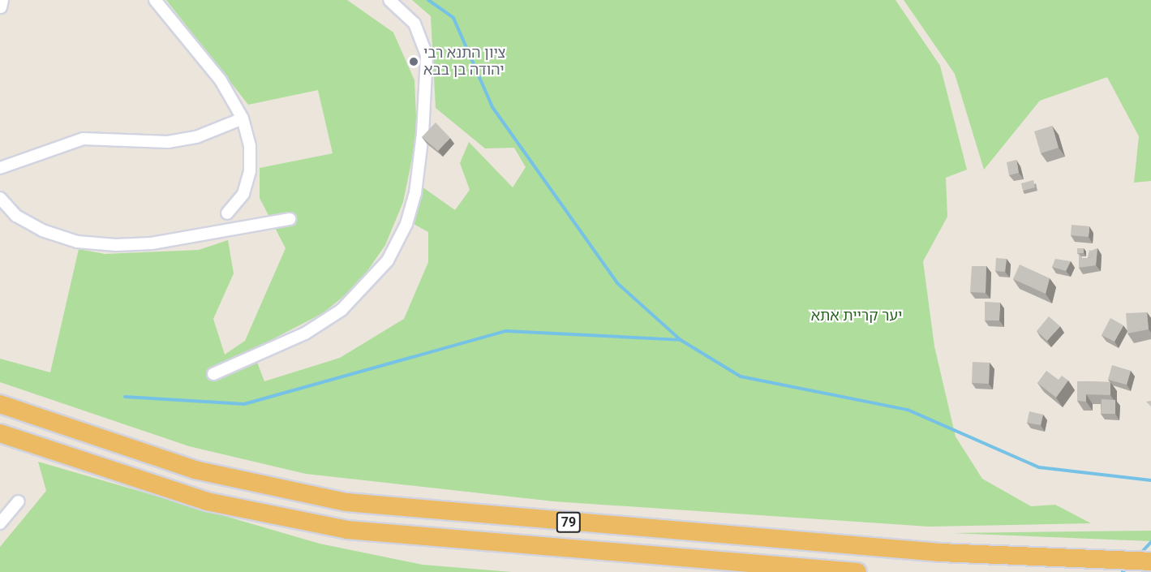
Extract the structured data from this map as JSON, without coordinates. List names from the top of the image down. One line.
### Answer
{"streets":{"highway":["79"]},"parks":["יער קריית אתא"],"places":["ציון התנא רבי יהודה בן בבא"]}
